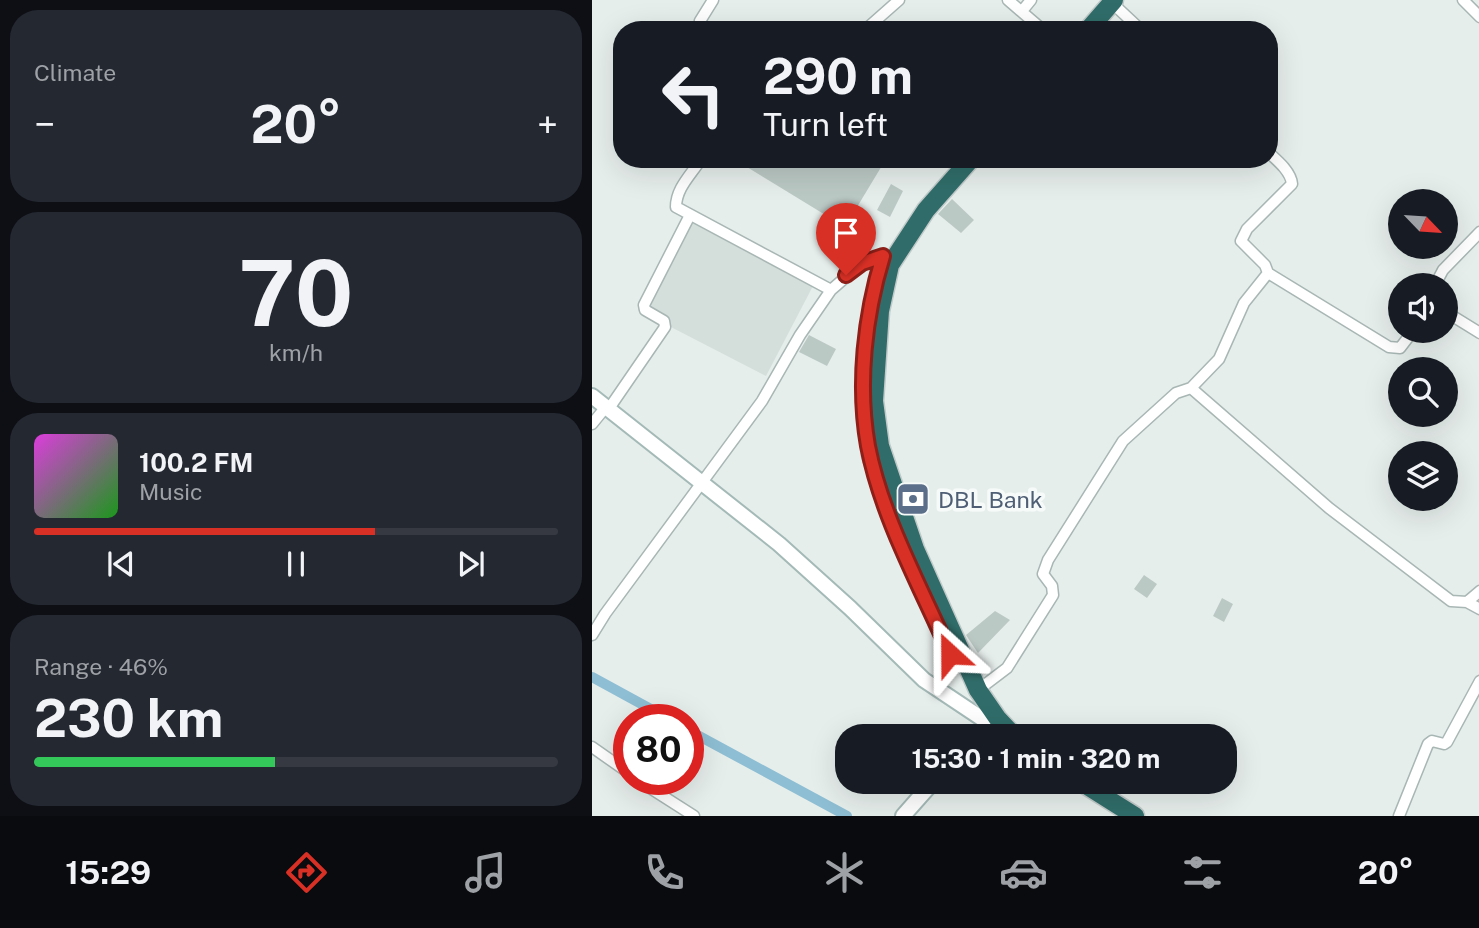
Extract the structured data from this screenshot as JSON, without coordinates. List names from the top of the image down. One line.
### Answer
{"places":{"bank":["DBL Bank"]},"north":"bottom right","page":{"tile":["Climate",["70","km/h"],["Range · 46%","230 km"]],"turn":["290 m","Turn left"],"heat":["−","20°","+"],"song":["100.2 FM","Music"],"limit":"80","trip":"15:30 · 1 min · 320 m","tabs":["15:29","20°"]}}
